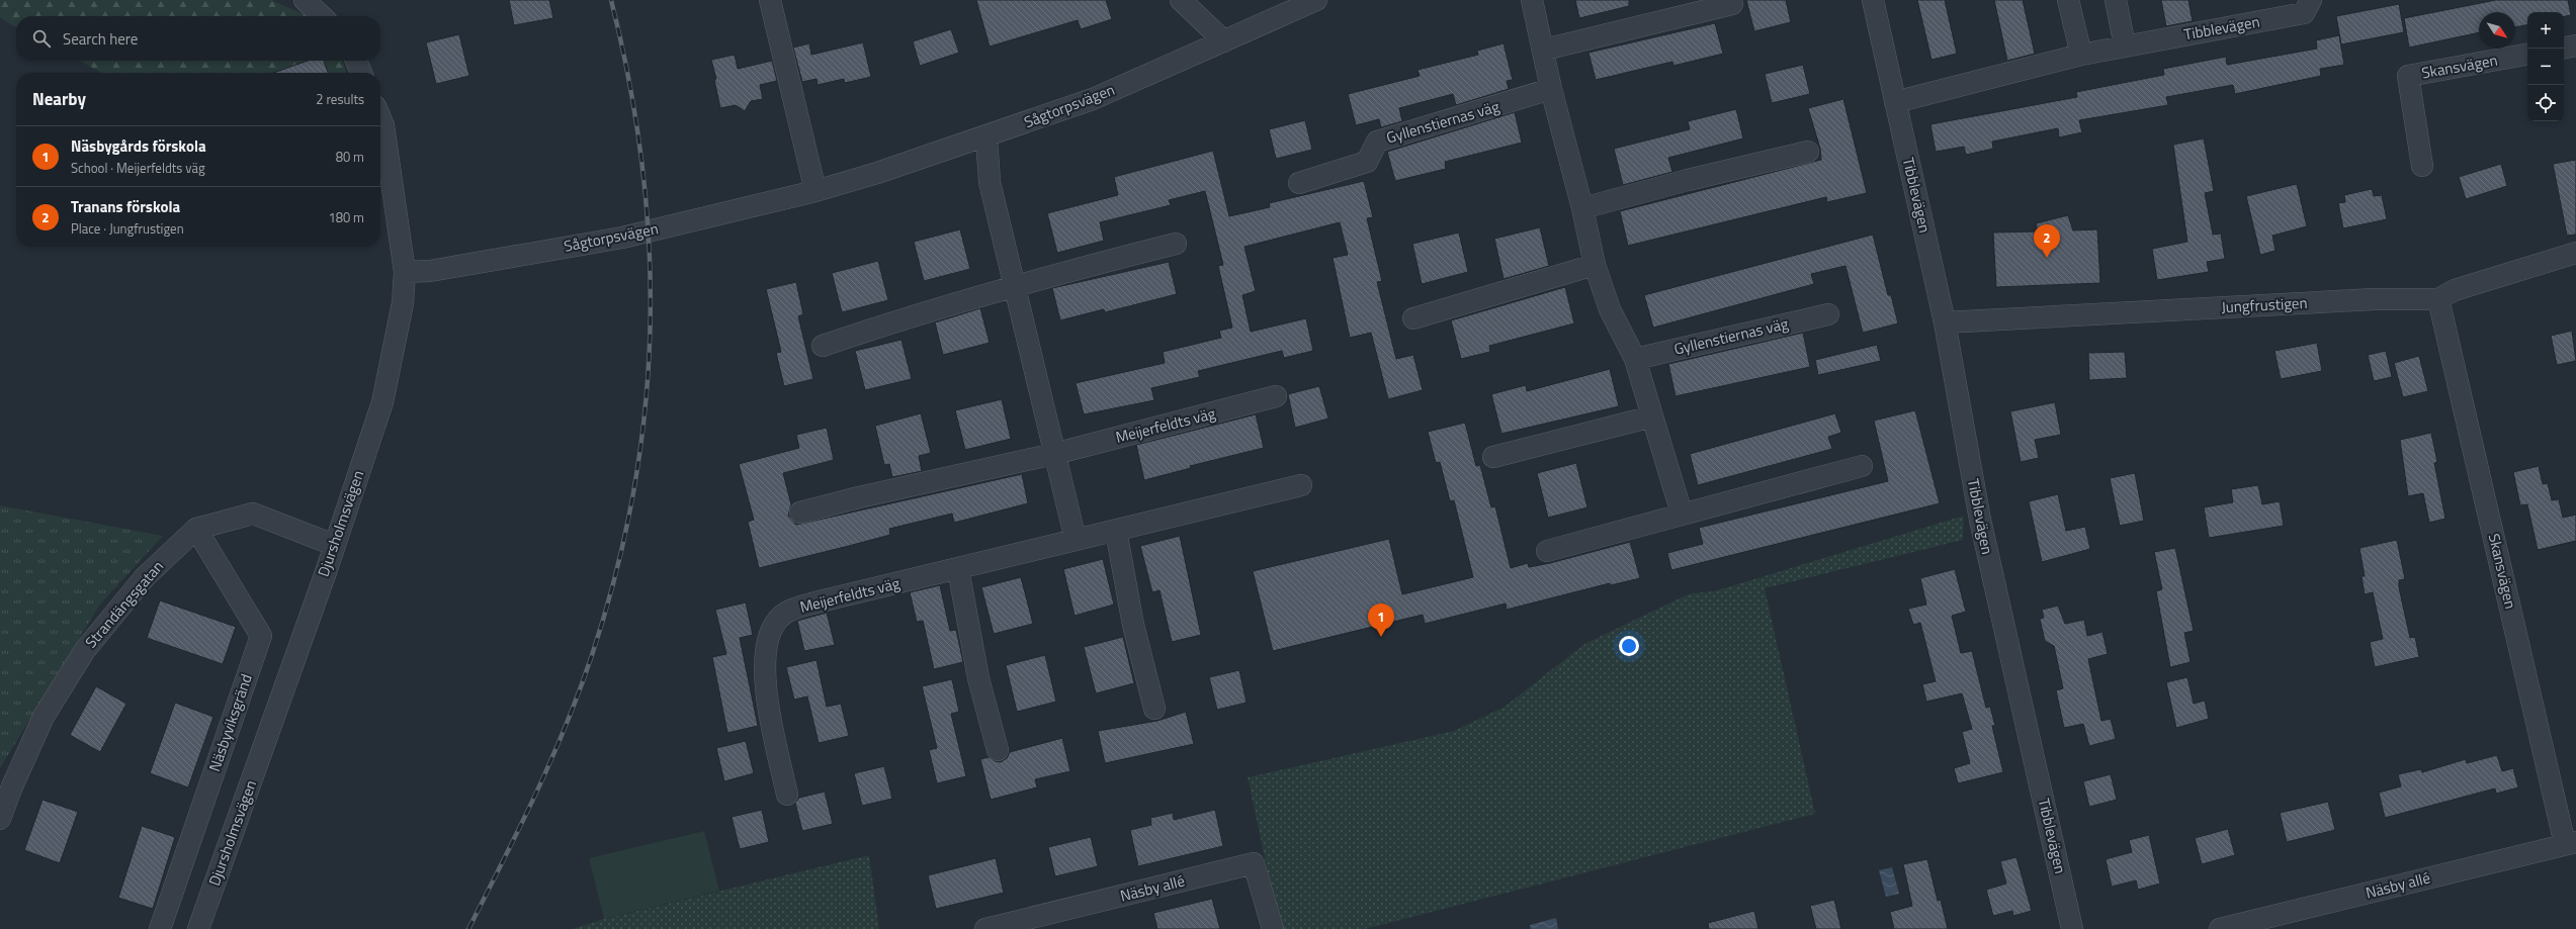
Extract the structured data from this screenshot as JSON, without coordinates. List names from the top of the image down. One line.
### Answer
{"streets":{"street":["Tibblevägen","Skansvägen","Sågtorpsvägen","Gyllenstiernas väg","Jungfrustigen","Meijerfeldts väg","Djursholmsvägen","Strandängsgatan","Näsbyviksgränd","Näsby allé"]},"crossings":[["Tibblevägen","Jungfrustigen"],["Skansvägen","Jungfrustigen"],["Skansvägen","Näsby allé"],["Sågtorpsvägen","Djursholmsvägen"],["Djursholmsvägen","Strandängsgatan"],["Strandängsgatan","Näsbyviksgränd"]],"north":"bottom right","page":{"map_buttons":["+","−"],"search":"Search here","heading":["Nearby","2 results"],"list":[{"mark":"1","name":"Näsbygårds förskola","note":"School · Meijerfeldts väg","value":"80 m"},{"mark":"2","name":"Tranans förskola","note":"Place · Jungfrustigen","value":"180 m"}],"pins":["2","1"]}}
